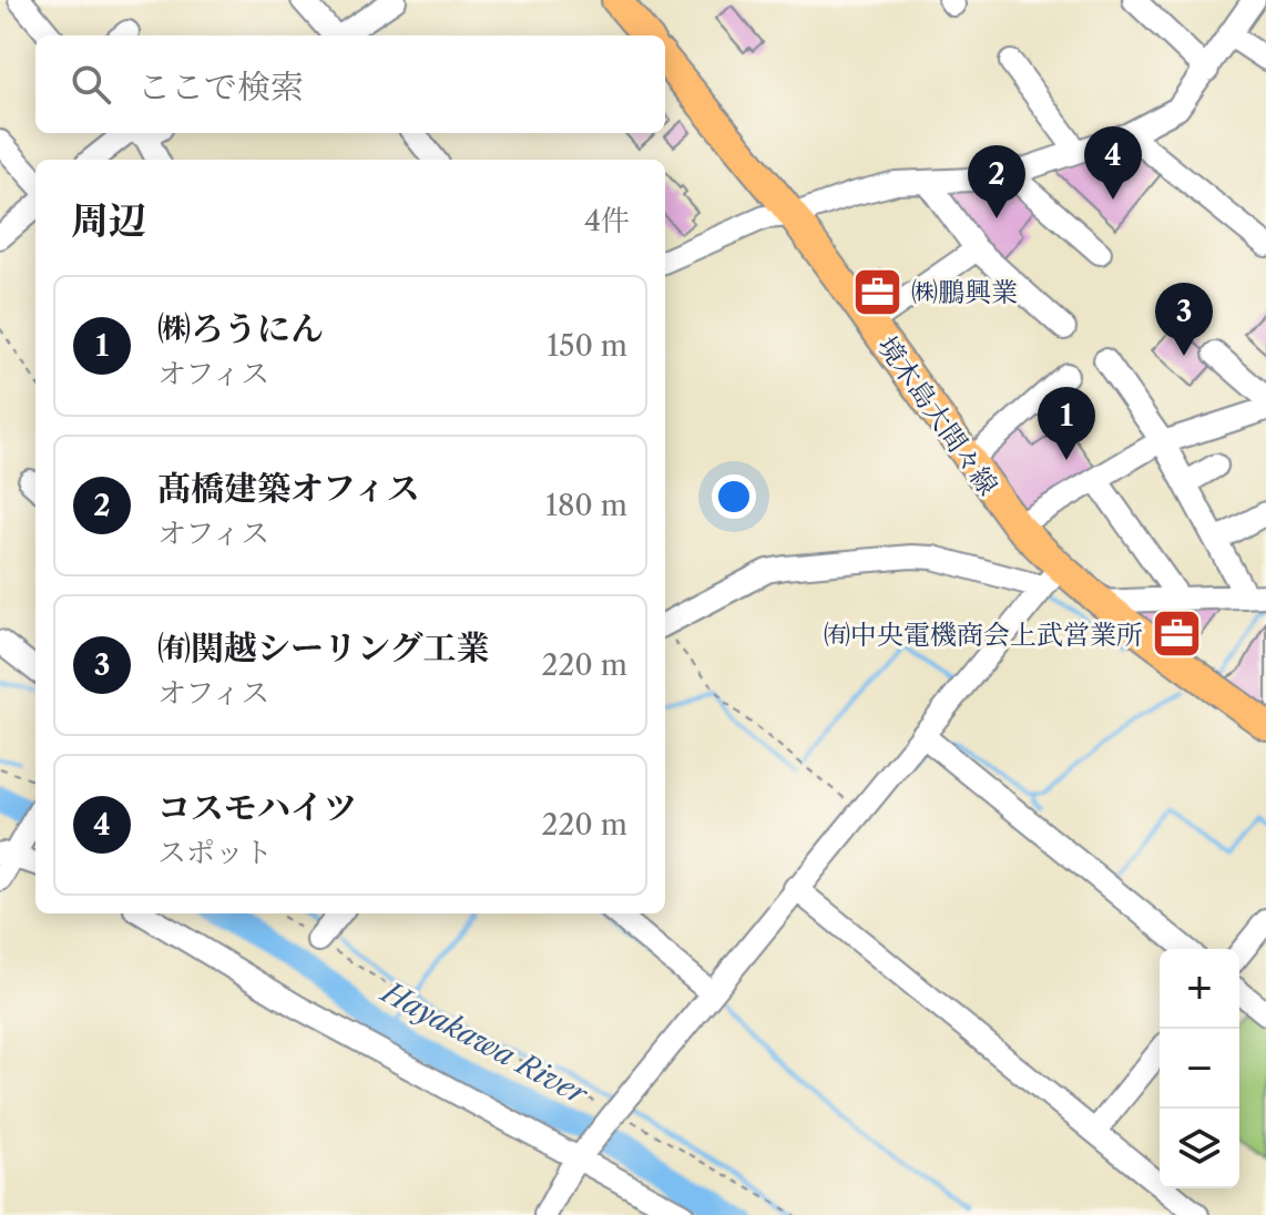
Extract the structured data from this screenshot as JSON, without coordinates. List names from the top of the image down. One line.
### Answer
{"streets":{"main road":["境木島大間々線"]},"water":["Hayakawa River"],"places":{"office":["㈱鵬興業","㈲中央電機商会上武営業所"]},"page":{"search":"ここで検索","pins":["4","2","3","1"],"heading":["周辺","4件"],"list":[{"mark":"1","name":"㈱ろうにん","note":"オフィス","value":"150 m"},{"mark":"2","name":"髙橋建築オフィス","note":"オフィス","value":"180 m"},{"mark":"3","name":"㈲関越シーリング工業","note":"オフィス","value":"220 m"},{"mark":"4","name":"コスモハイツ","note":"スポット","value":"220 m"}],"map_buttons":["+","−"]}}
